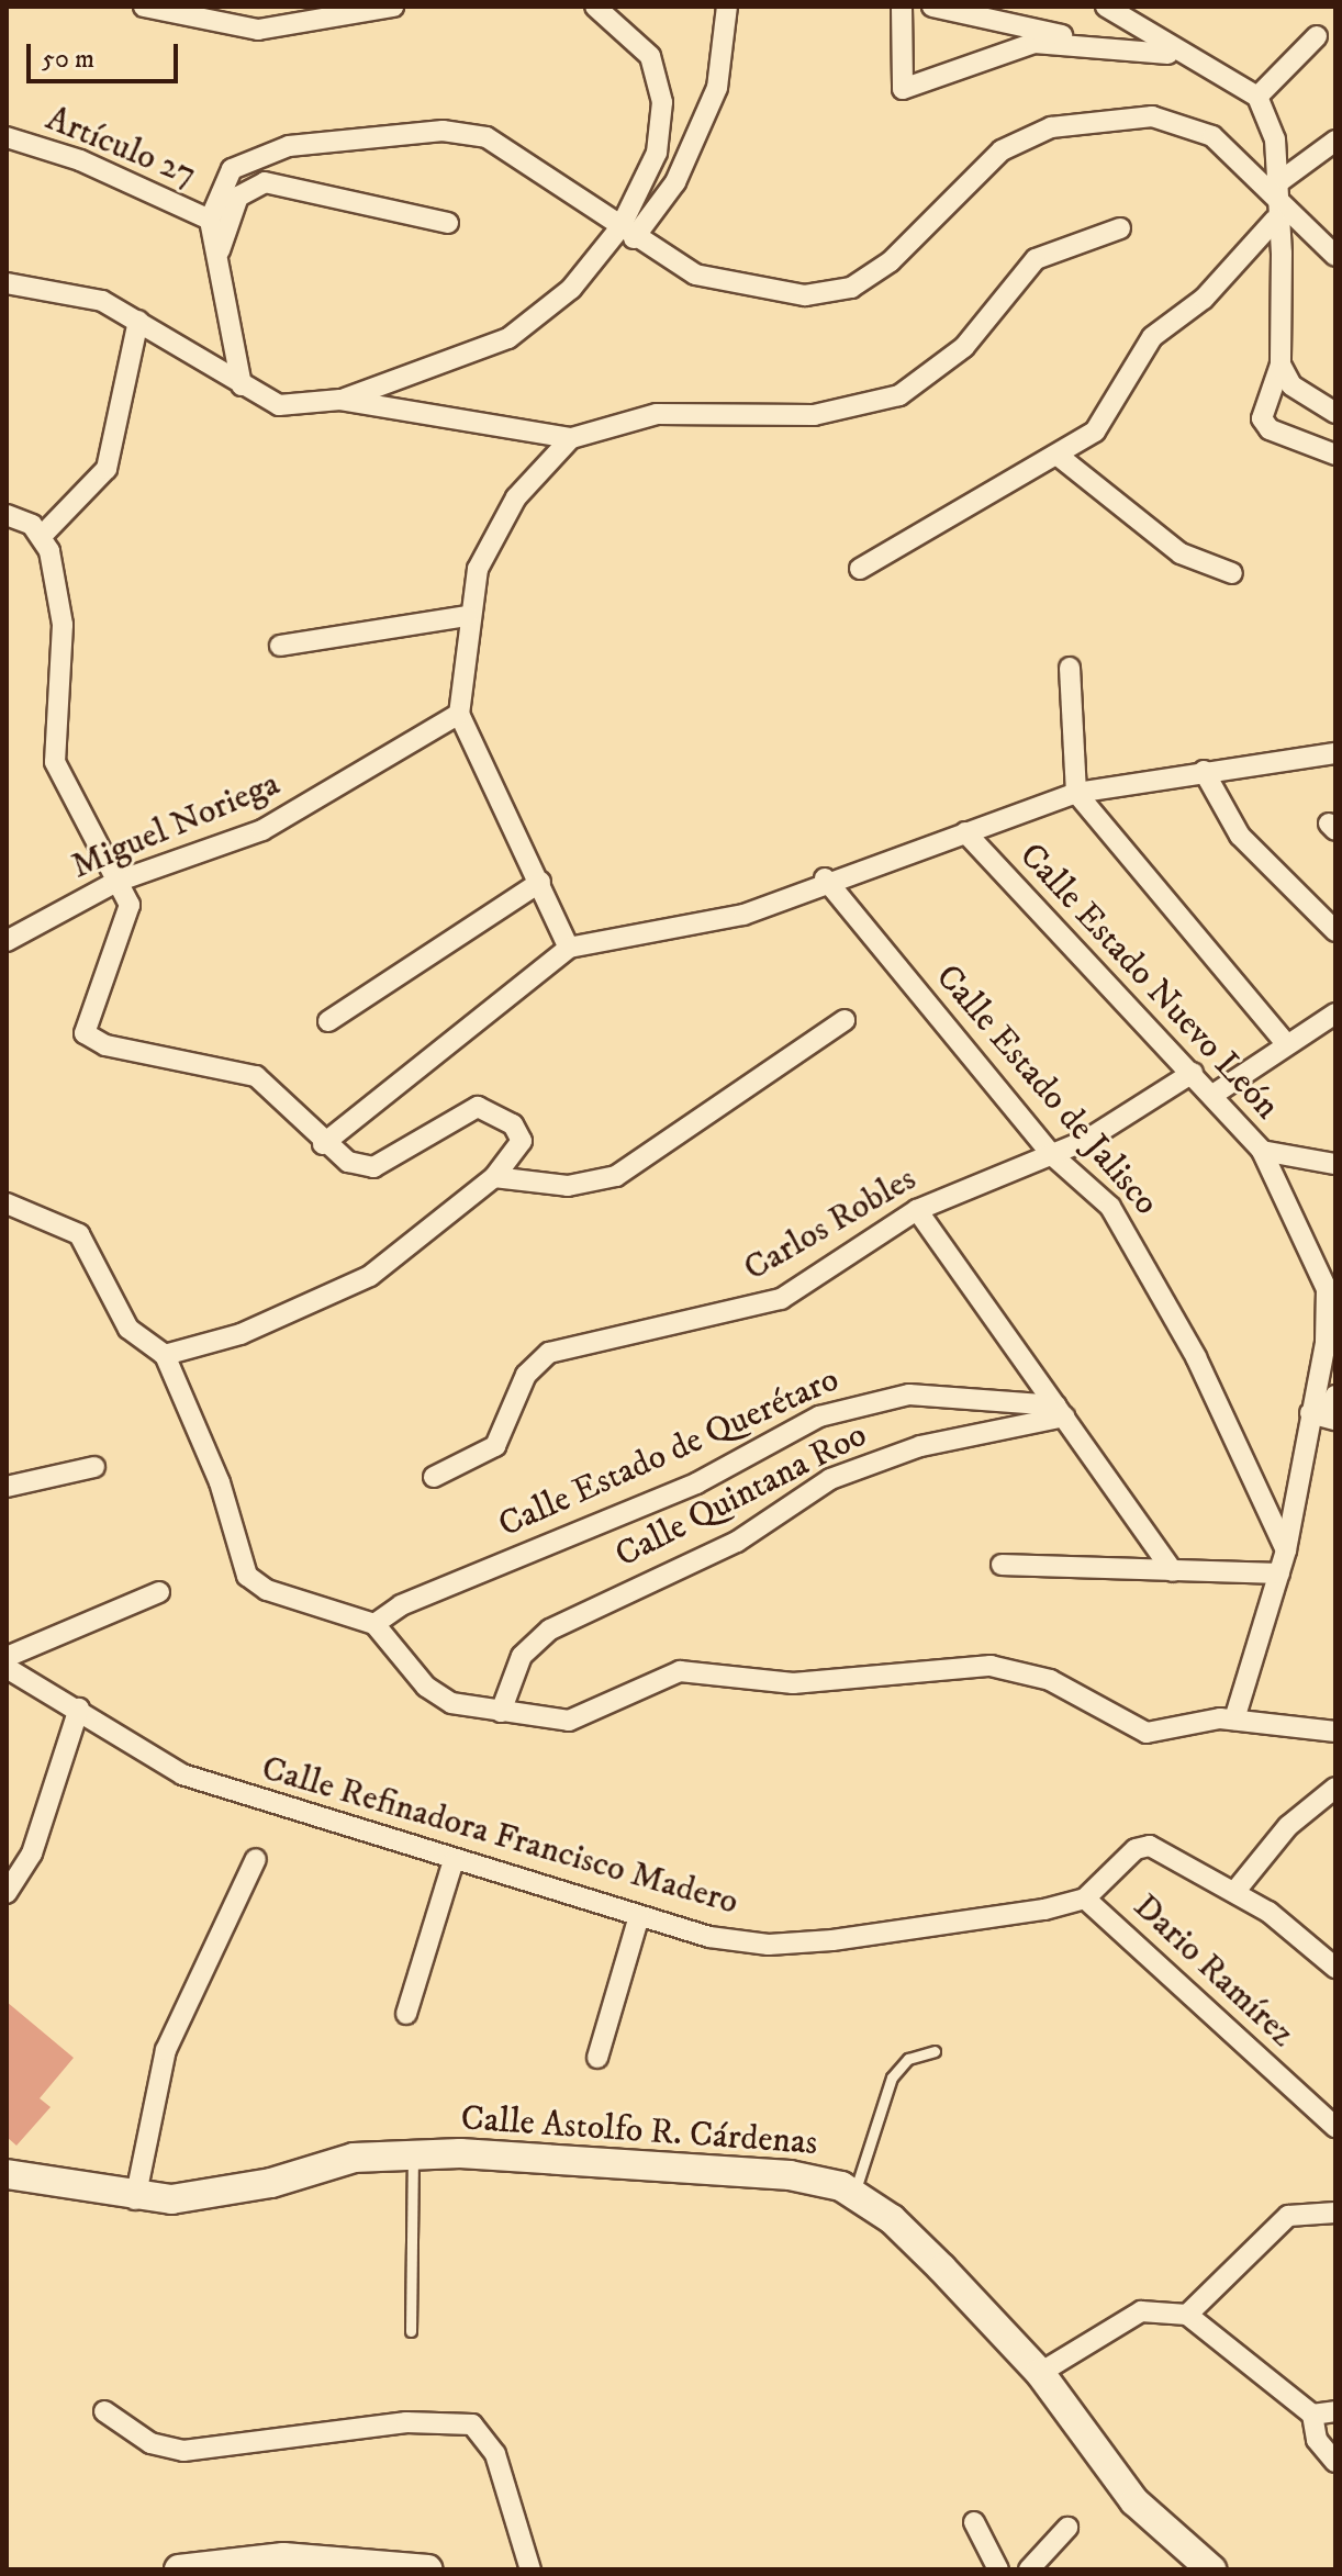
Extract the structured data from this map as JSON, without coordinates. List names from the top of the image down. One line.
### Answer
{"streets":{"street":["Artículo 27","Miguel Noriega","Calle Estado Nuevo León","Calle Estado de Jalisco","Carlos Robles","Calle Estado de Querétaro","Calle Quintana Roo","Calle Refinadora Francisco Madero","Dario Ramírez","Calle Astolfo R. Cárdenas"]},"crossings":[["Calle Estado Nuevo León","Calle Estado de Jalisco"],["Calle Estado Nuevo León","Carlos Robles"],["Calle Estado de Jalisco","Carlos Robles"],["Calle Estado de Querétaro","Calle Quintana Roo"],["Calle Refinadora Francisco Madero","Dario Ramírez"]],"scale_bar":"50 m"}
